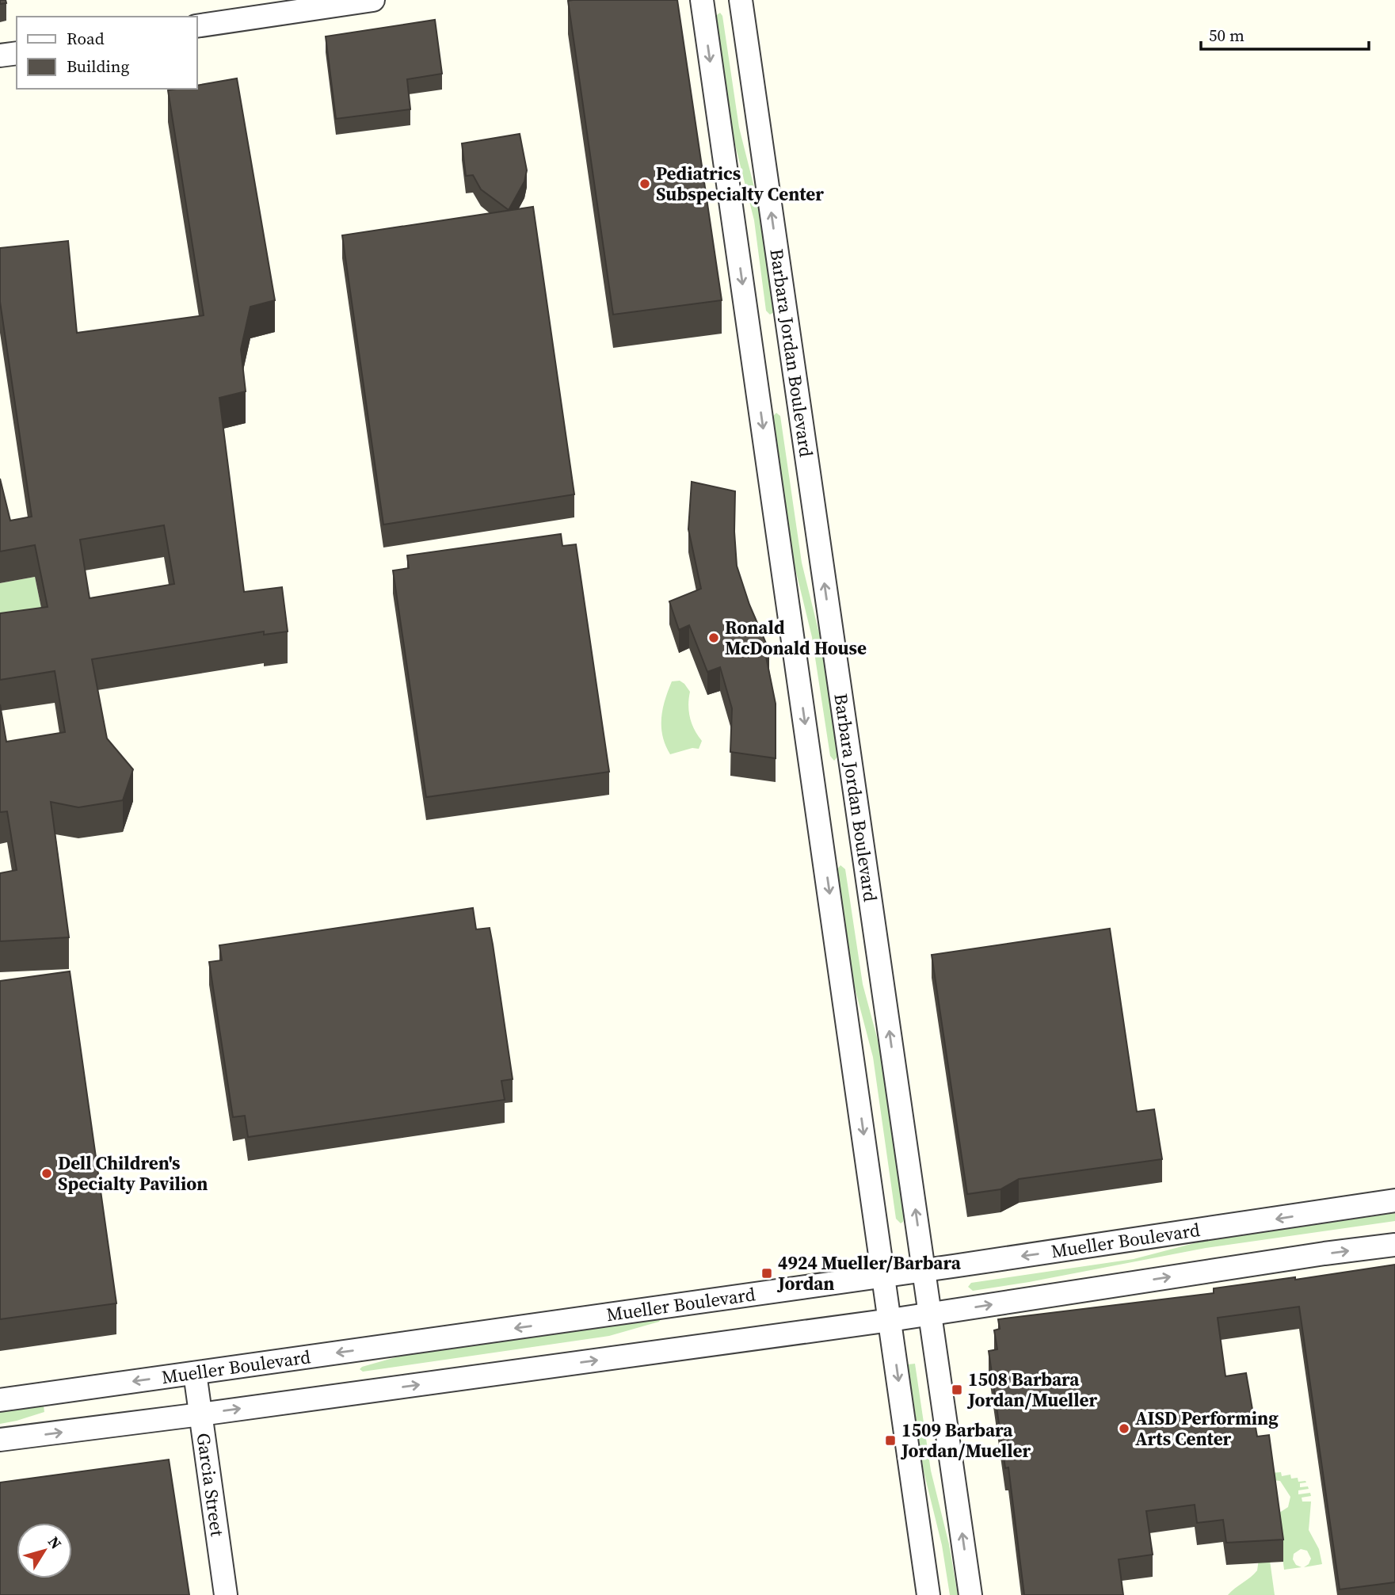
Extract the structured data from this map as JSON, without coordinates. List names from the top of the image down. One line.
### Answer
{"streets":{"street":["Barbara Jordan Boulevard","Mueller Boulevard","Garcia Street"]},"crossings":[["Barbara Jordan Boulevard","Mueller Boulevard"],["Mueller Boulevard","Garcia Street"]],"places":{"other":["Pediatrics Subspecialty Center","Ronald McDonald House","Dell Children's Specialty Pavilion","AISD Performing Arts Center"],"transit":["4924 Mueller/Barbara Jordan","1508 Barbara Jordan/Mueller","1509 Barbara Jordan/Mueller"]},"legend":["Road","Building"],"scale_bar":"50 m","north":"top right"}
